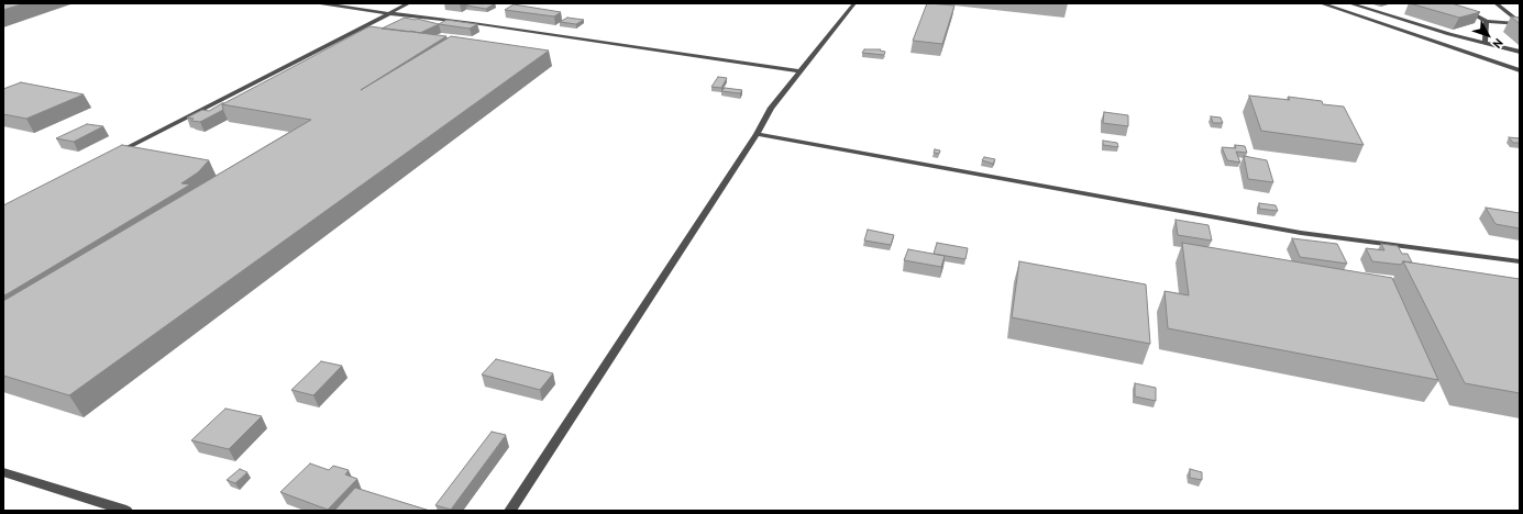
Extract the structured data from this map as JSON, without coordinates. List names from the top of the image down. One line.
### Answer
{"north":"bottom right"}
